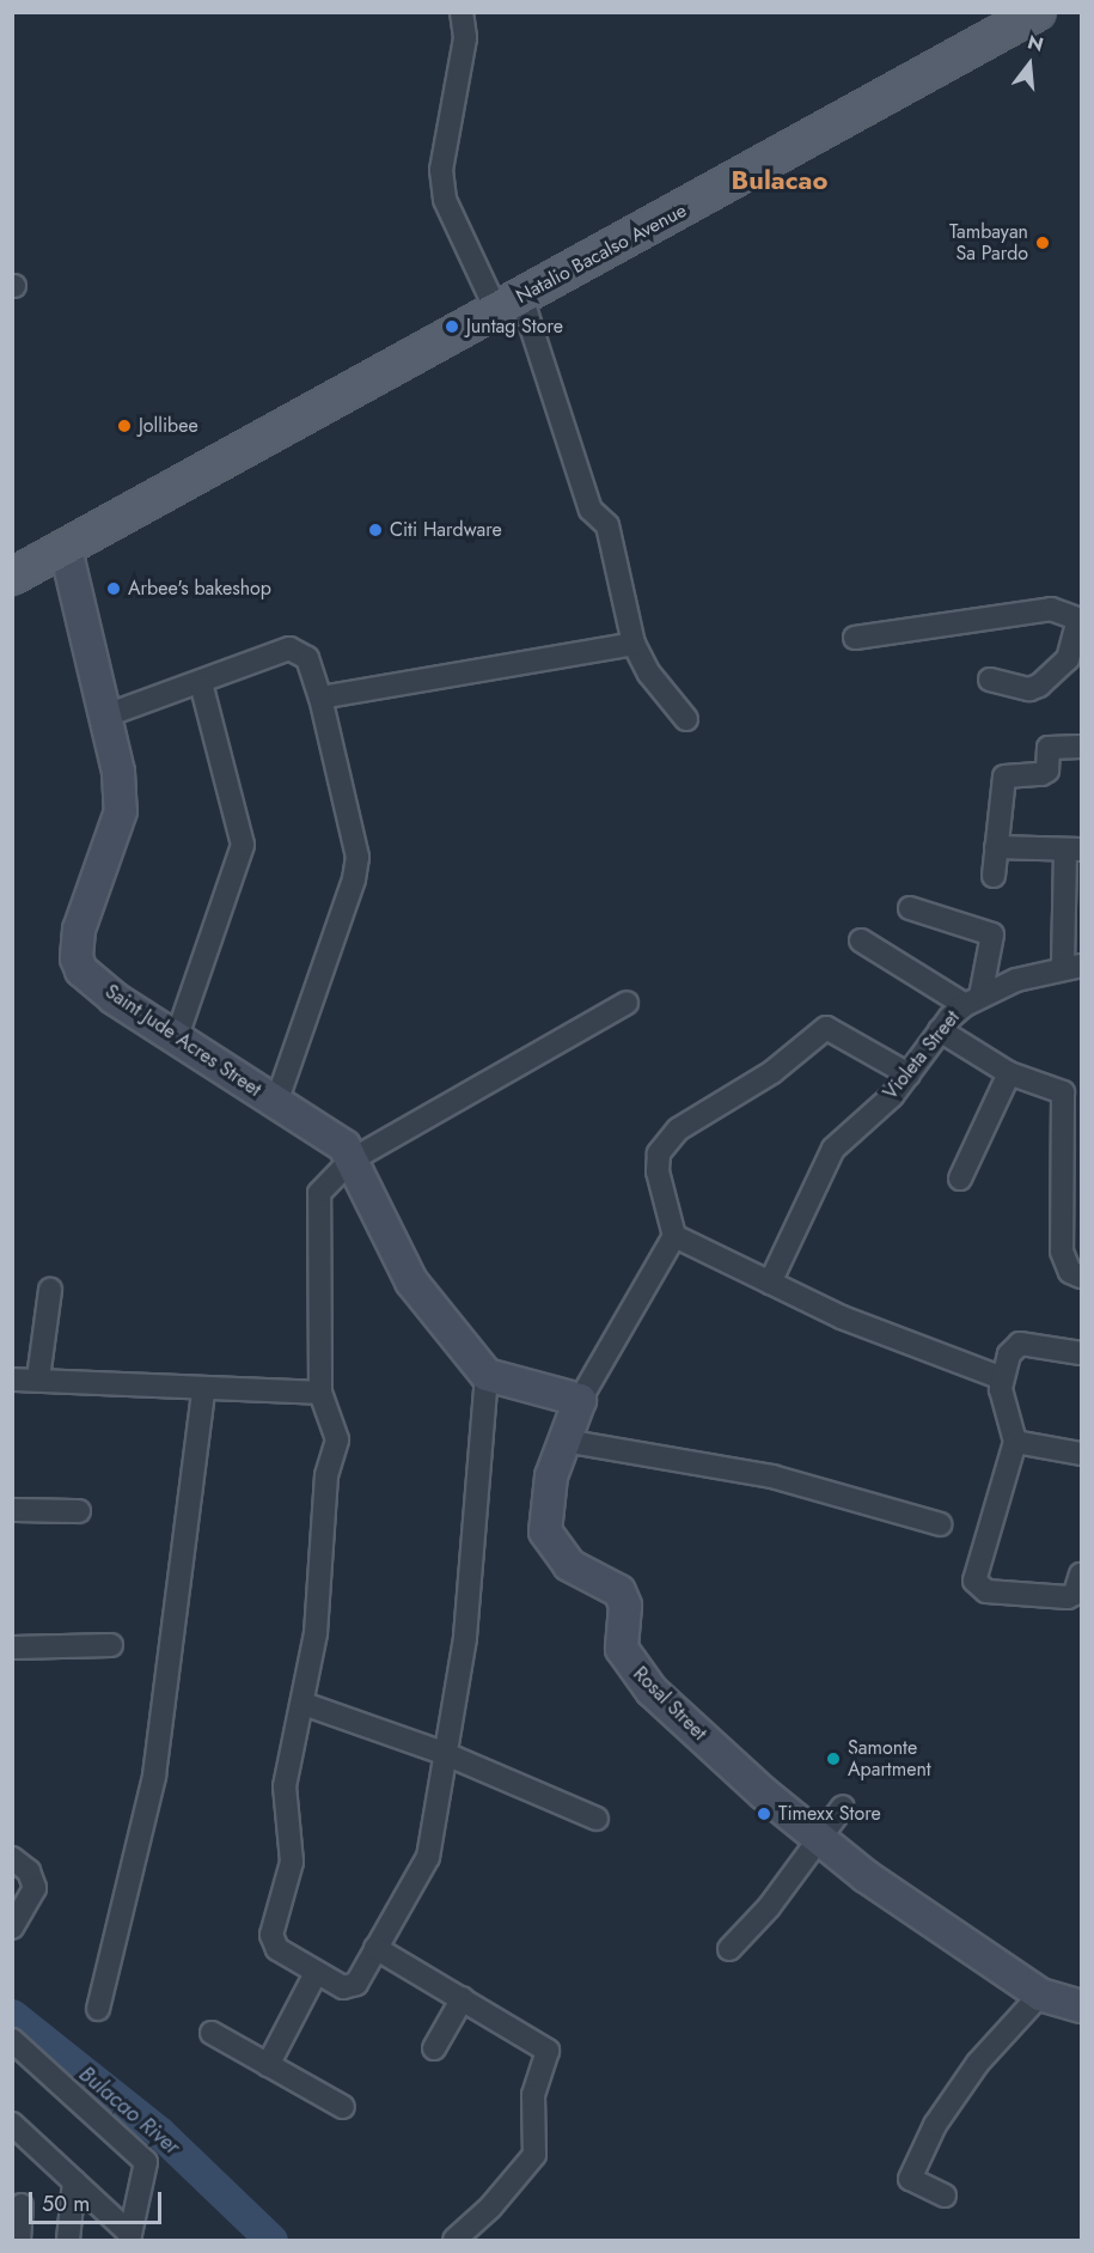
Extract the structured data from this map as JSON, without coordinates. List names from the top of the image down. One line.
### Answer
{"streets":{"main road":["Natalio Bacalso Avenue"],"street":["Saint Jude Acres Street","Violeta Street","Rosal Street"]},"crossings":[["Natalio Bacalso Avenue","Saint Jude Acres Street"]],"districts":["Bulacao"],"water":["Bulacao River"],"places":["Tambayan Sa Pardo","Juntag Store","Jollibee","Citi Hardware","Arbee's bakeshop","Samonte Apartment","Timexx Store"],"scale_bar":"50 m","north":"top"}
